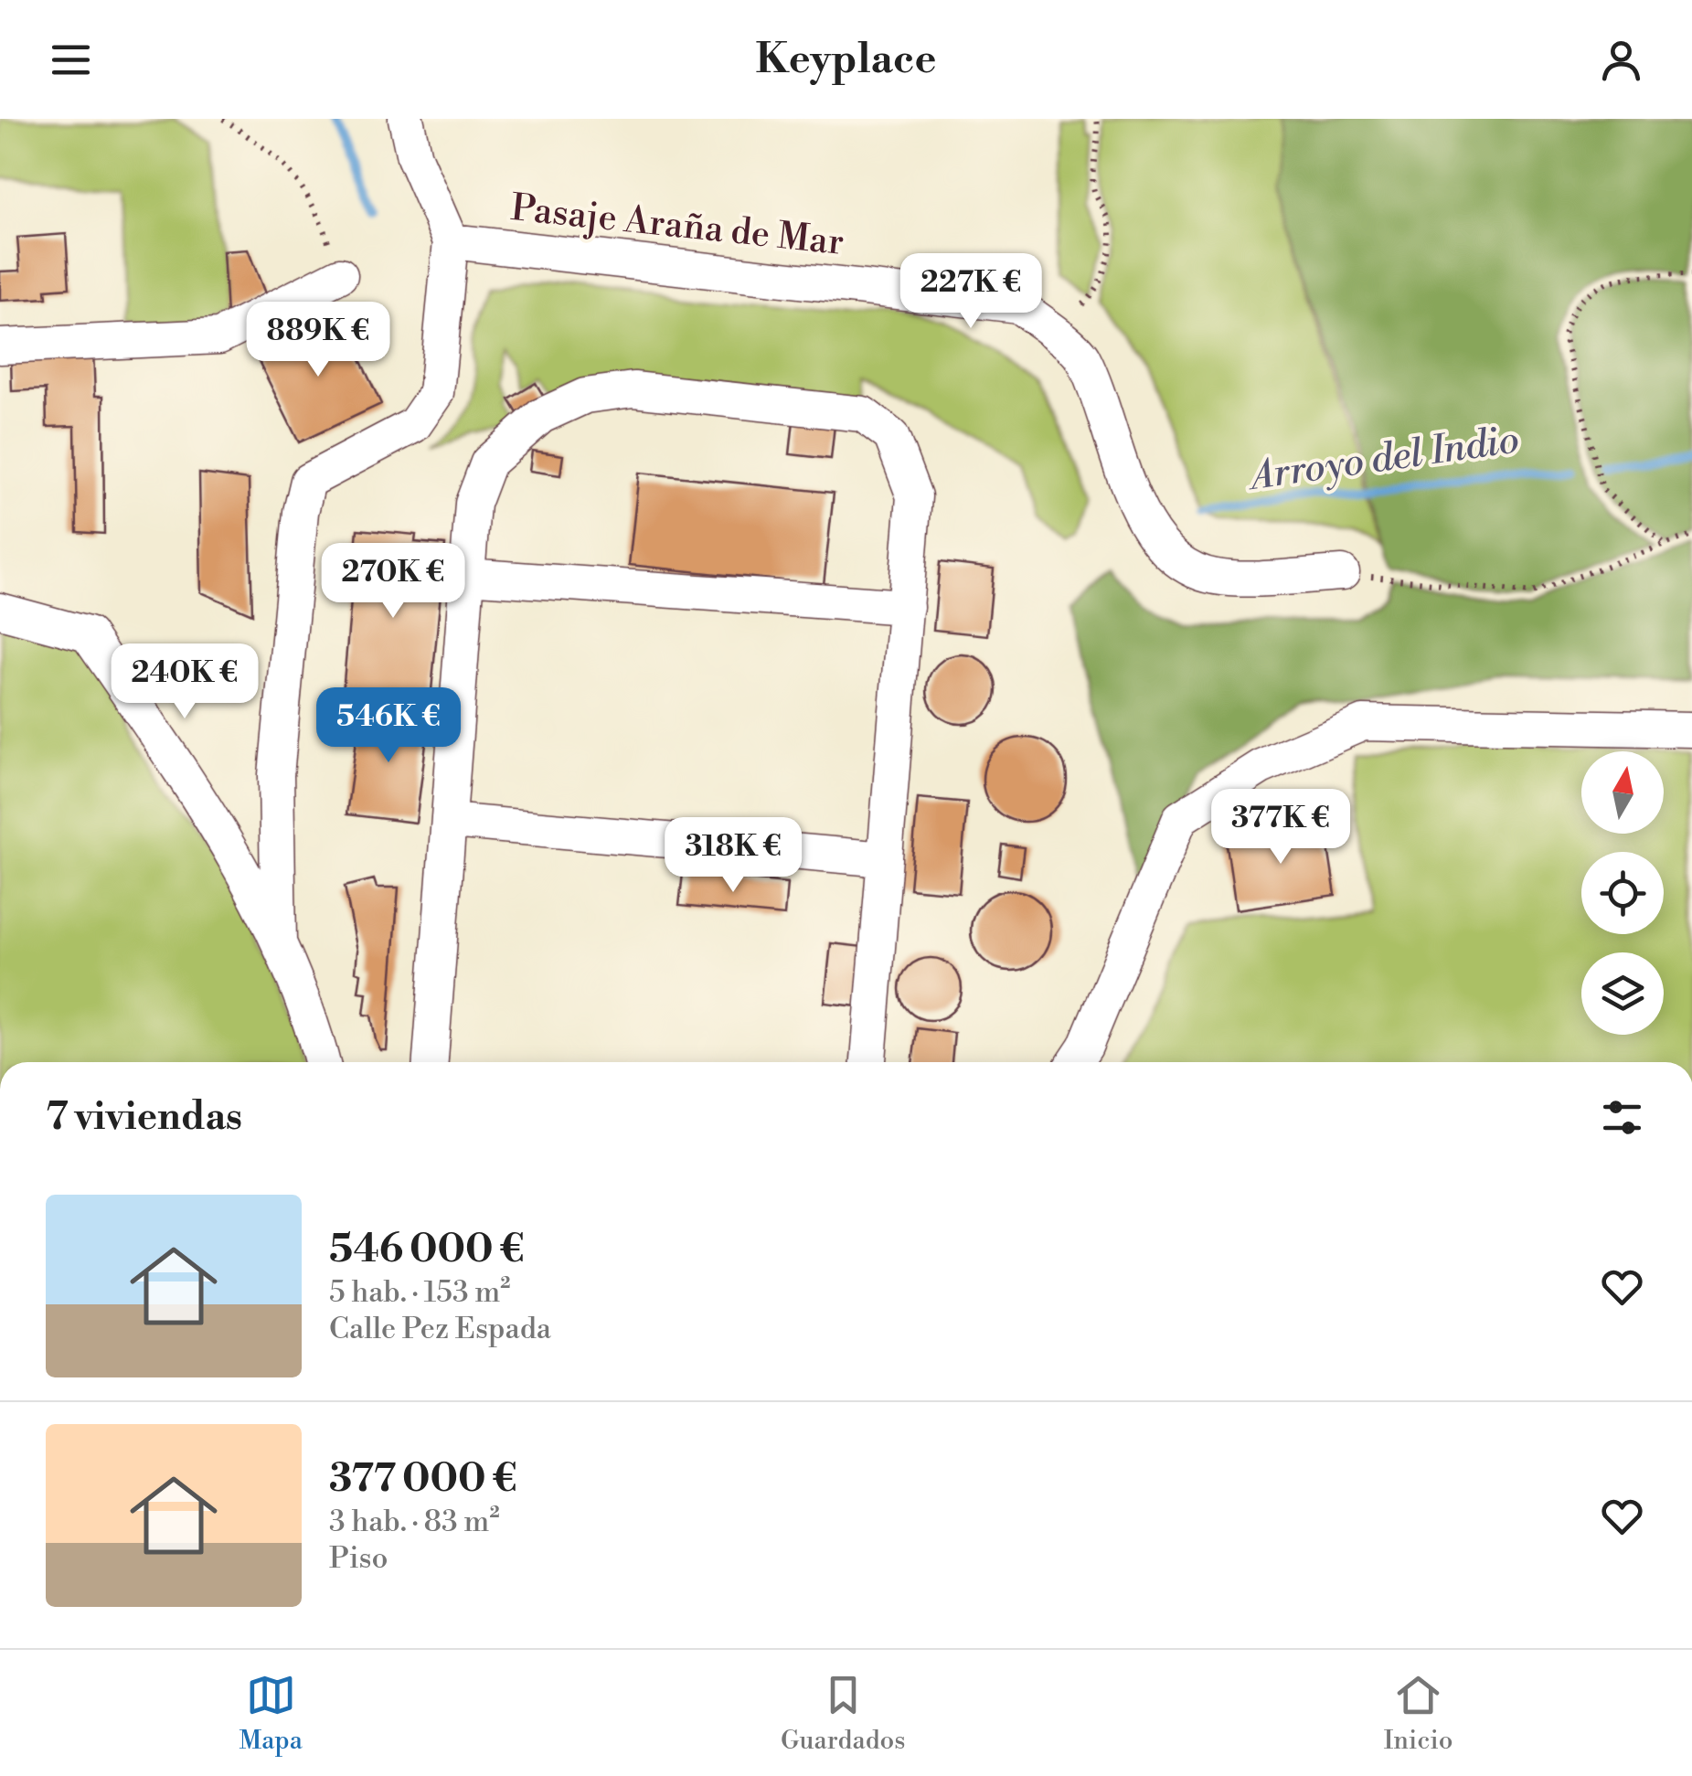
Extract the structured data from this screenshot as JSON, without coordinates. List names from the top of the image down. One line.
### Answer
{"streets":{"street":["Pasaje Araña de Mar"]},"water":["Arroyo del Indio"],"north":"top","page":{"header":"Keyplace","price":["227K €","889K €","270K €","240K €","546K €","377K €","318K €"],"heading":"7 viviendas","list":[{"name":"546 000 €","note":"5 hab. · 153 m² · Calle Pez Espada"},{"name":"377 000 €","note":"3 hab. · 83 m² · Piso"}],"tabs":["Mapa","Guardados","Inicio"]}}
